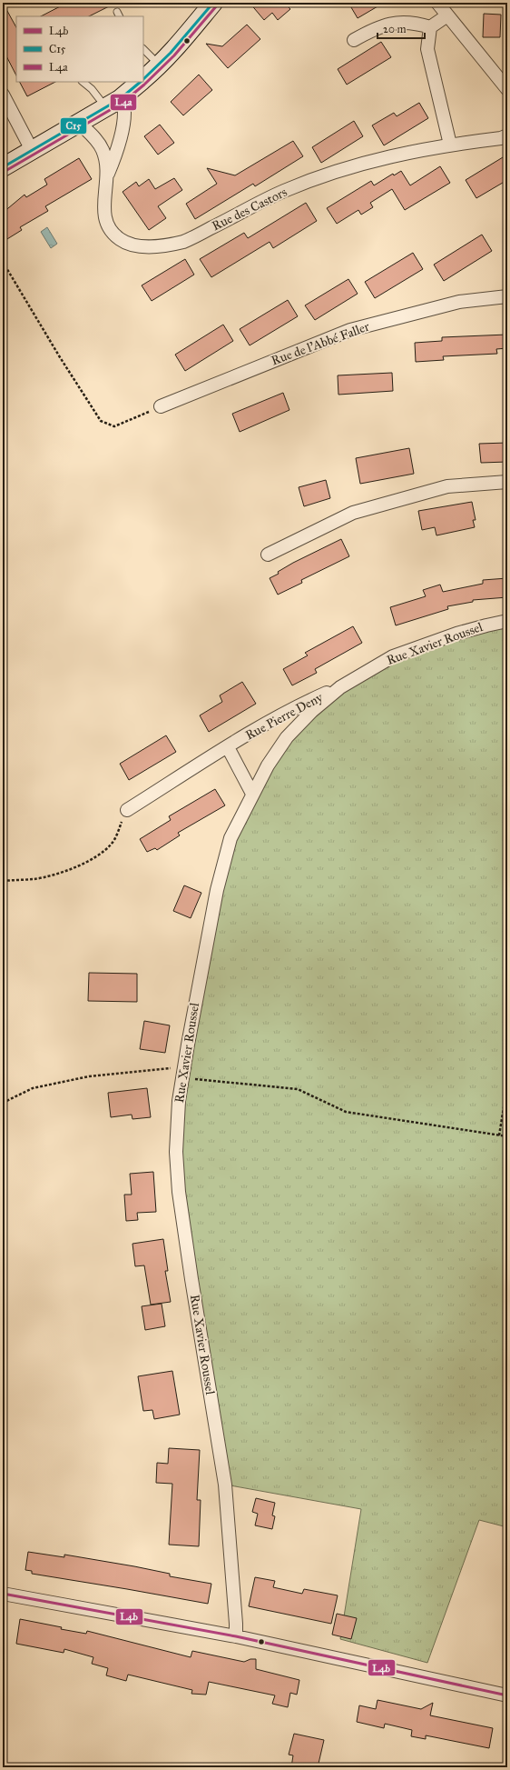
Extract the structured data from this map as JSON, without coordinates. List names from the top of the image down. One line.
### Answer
{"streets":{"street":["Rue des Castors","Rue de l'Abbé Faller","Rue Xavier Roussel","Rue Pierre Deny"]},"crossings":[["Rue Xavier Roussel","Rue Pierre Deny"]],"lines":["transit line C15","transit line L4a","transit line L4b"],"legend":["L4b","C15","L4a"],"scale_bar":"20 m"}
